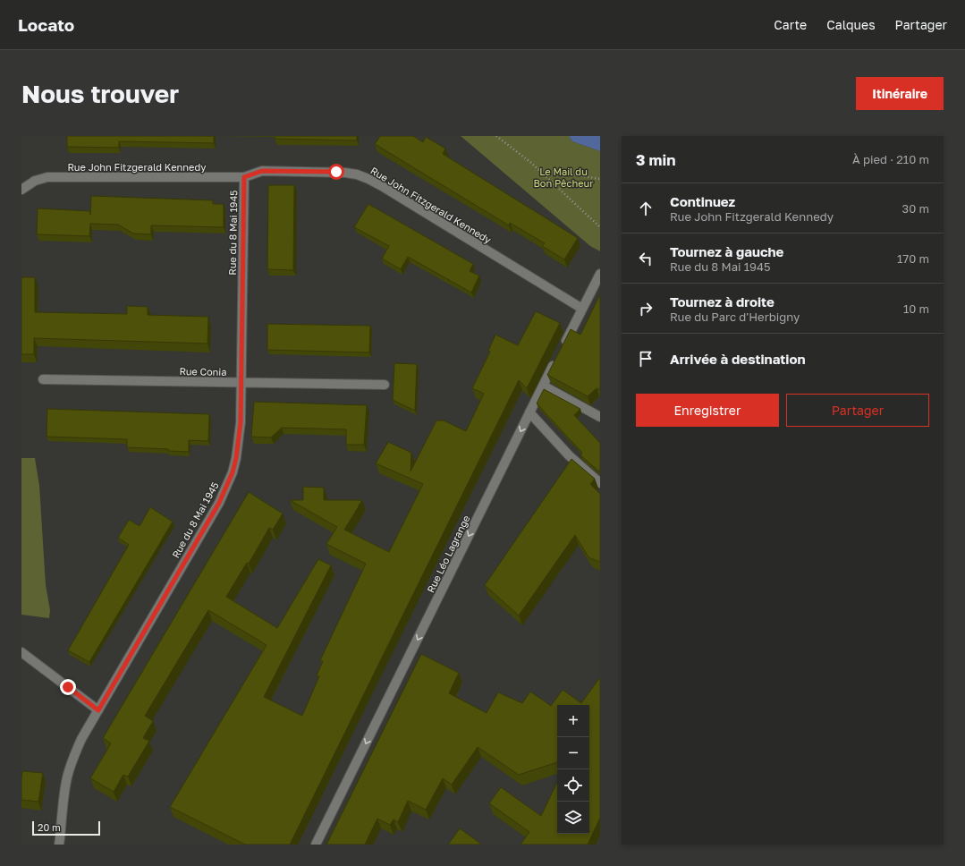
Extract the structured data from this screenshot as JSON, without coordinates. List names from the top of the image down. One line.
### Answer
{"streets":{"street":["Rue John Fitzgerald Kennedy","Rue du 8 Mai 1945","Rue Conia","Rue Léo Lagrange"]},"crossings":[["Rue John Fitzgerald Kennedy","Rue du 8 Mai 1945"],["Rue John Fitzgerald Kennedy","Rue Léo Lagrange"],["Rue du 8 Mai 1945","Rue Conia"]],"one_way":["Rue Léo Lagrange"],"parks":["Le Mail du Bon Pêcheur"],"scale_bar":"20 m","page":{"header":"Locato","nav":["Carte","Calques","Partager"],"buttons":["Itinéraire",["Enregistrer","Partager"]],"title":"Nous trouver","heading":["3 min","À pied · 210 m"],"list":[["Continuez","Rue John Fitzgerald Kennedy","30 m"],["Tournez à gauche","Rue du 8 Mai 1945","170 m"],["Tournez à droite","Rue du Parc d'Herbigny","10 m"],"Arrivée à destination"],"map_buttons":["+","−"],"scale":"20 m"}}
